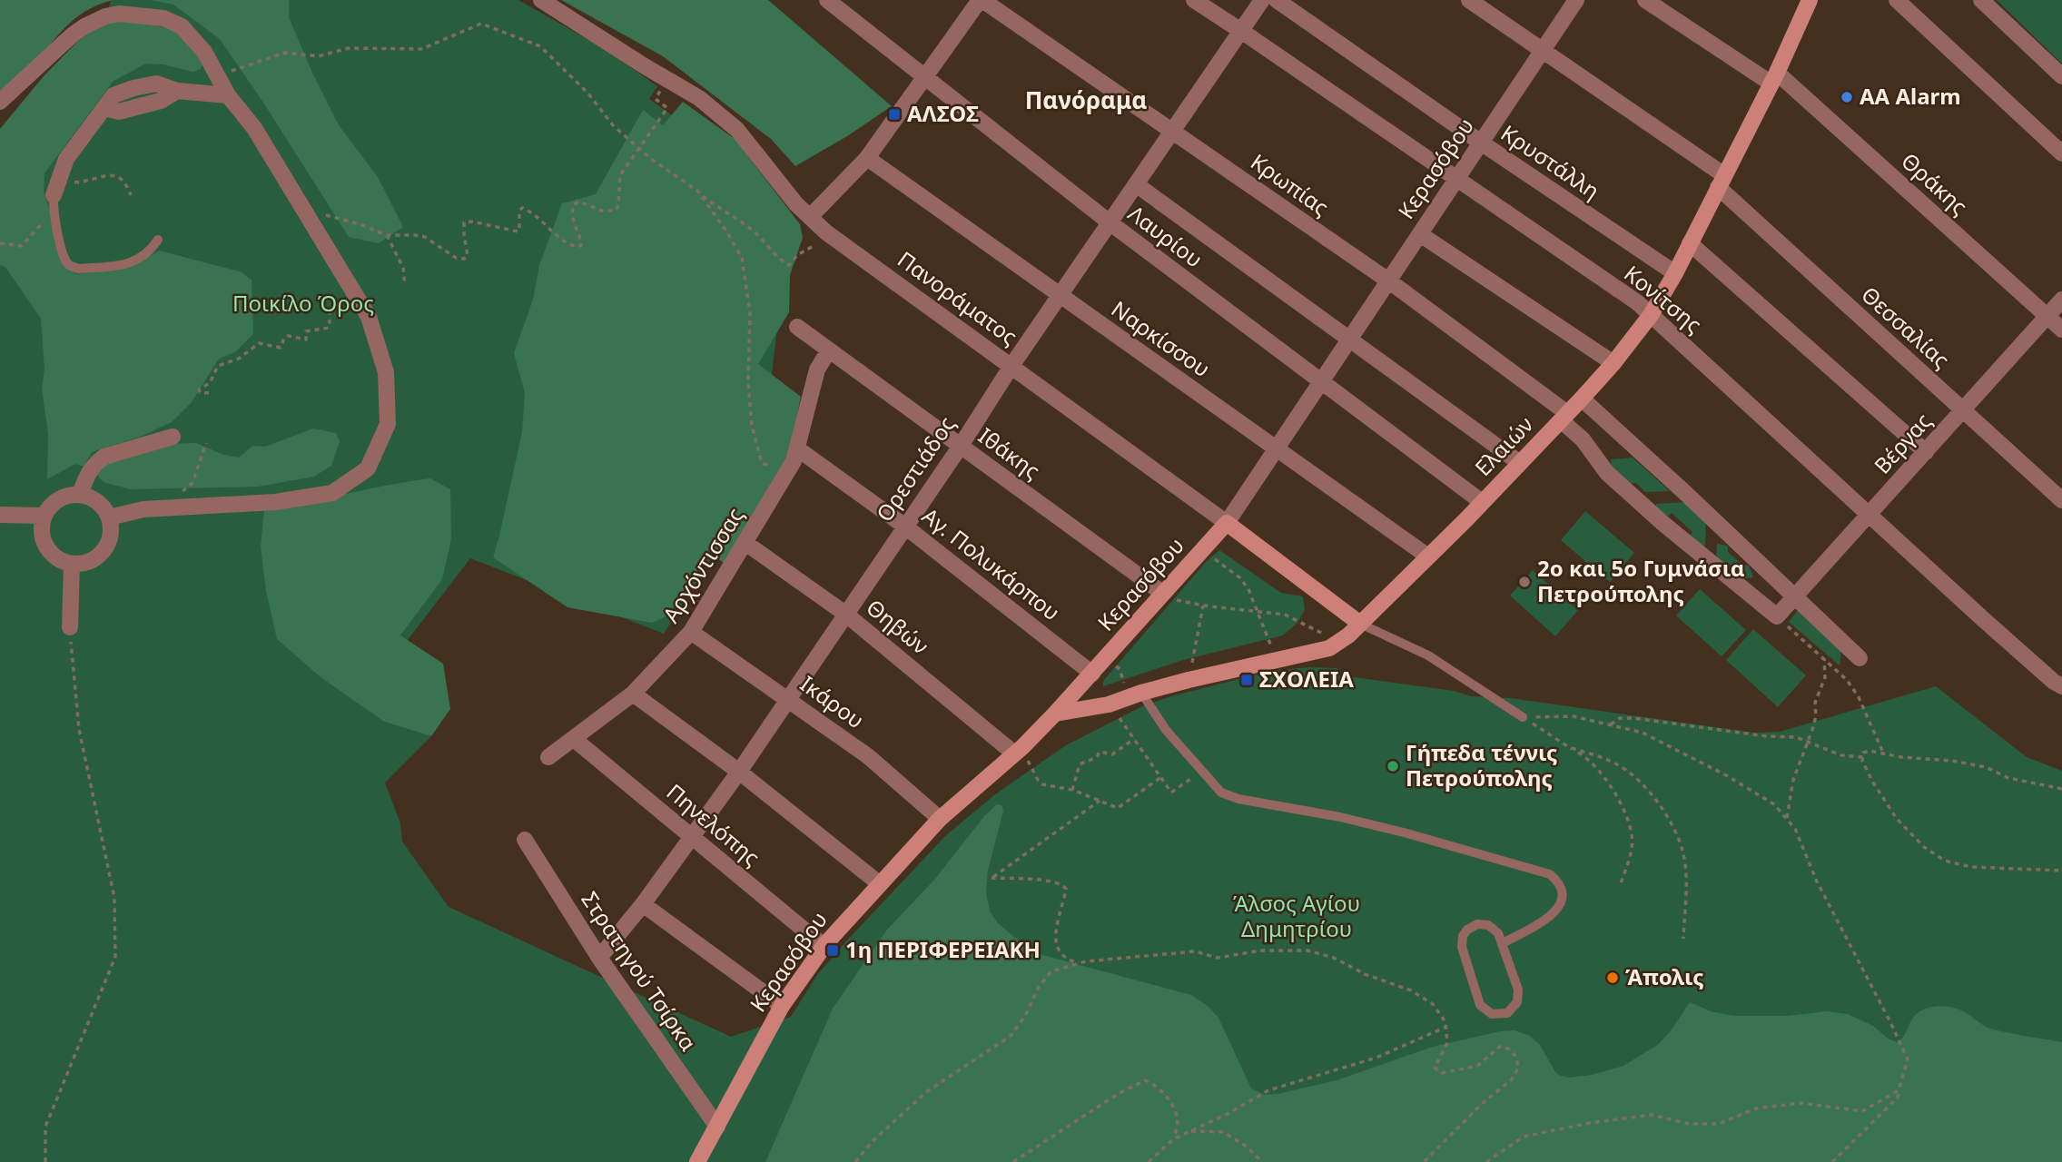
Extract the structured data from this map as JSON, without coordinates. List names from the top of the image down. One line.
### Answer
{"streets":{"street":["Κρυστάλλη","Κερασόβου","Θράκης","Κρωπίας","Λαυρίου","Πανοράματος","Κονίτσης","Θεσσαλίας","Ναρκίσσου","Βέργας","Ελαιών","Ιθάκης","Ορεστιάδος","Αγ. Πολυκάρπου","Αρχόντισσας","Θηβών","Ικάρου","Πηνελόπης","Στρατηγού Τσίρκα"]},"crossings":[["Κρυστάλλη","Κερασόβου"],["Κρυστάλλη","Ελαιών"],["Κερασόβου","Κρωπίας"],["Κερασόβου","Λαυρίου"],["Κερασόβου","Πανοράματος"],["Κερασόβου","Κονίτσης"],["Κερασόβου","Θεσσαλίας"],["Κερασόβου","Ναρκίσσου"],["Κερασόβου","Ελαιών"],["Κερασόβου","Ιθάκης"],["Κερασόβου","Αγ. Πολυκάρπου"],["Κερασόβου","Θηβών"],["Κερασόβου","Ικάρου"],["Κερασόβου","Πηνελόπης"],["Κερασόβου","Στρατηγού Τσίρκα"],["Θράκης","Βέργας"],["Θράκης","Ελαιών"],["Κρωπίας","Βέργας"],["Κρωπίας","Ελαιών"],["Κρωπίας","Ορεστιάδος"],["Λαυρίου","Ελαιών"],["Λαυρίου","Ορεστιάδος"],["Πανοράματος","Ελαιών"],["Πανοράματος","Ορεστιάδος"],["Κονίτσης","Βέργας"],["Κονίτσης","Ελαιών"],["Κονίτσης","Ορεστιάδος"],["Θεσσαλίας","Βέργας"],["Θεσσαλίας","Ελαιών"],["Ναρκίσσου","Ελαιών"],["Ναρκίσσου","Ορεστιάδος"],["Ιθάκης","Ορεστιάδος"],["Ιθάκης","Αρχόντισσας"],["Ορεστιάδος","Αγ. Πολυκάρπου"],["Ορεστιάδος","Θηβών"],["Ορεστιάδος","Ικάρου"],["Ορεστιάδος","Πηνελόπης"],["Ορεστιάδος","Στρατηγού Τσίρκα"],["Αγ. Πολυκάρπου","Αρχόντισσας"],["Αρχόντισσας","Θηβών"],["Αρχόντισσας","Ικάρου"],["Αρχόντισσας","Πηνελόπης"]],"districts":["Πανόραμα"],"parks":["Ποικίλο Όρος","Άλσος Αγίου Δημητρίου"],"places":{"other":["AA Alarm","2ο και 5ο Γυμνάσια Πετρούπολης","Γήπεδα τέννις Πετρούπολης","Άπολις"],"transit":["ΑΛΣΟΣ","ΣΧΟΛΕΙΑ","1η ΠΕΡΙΦΕΡΕΙΑΚΗ"]}}
